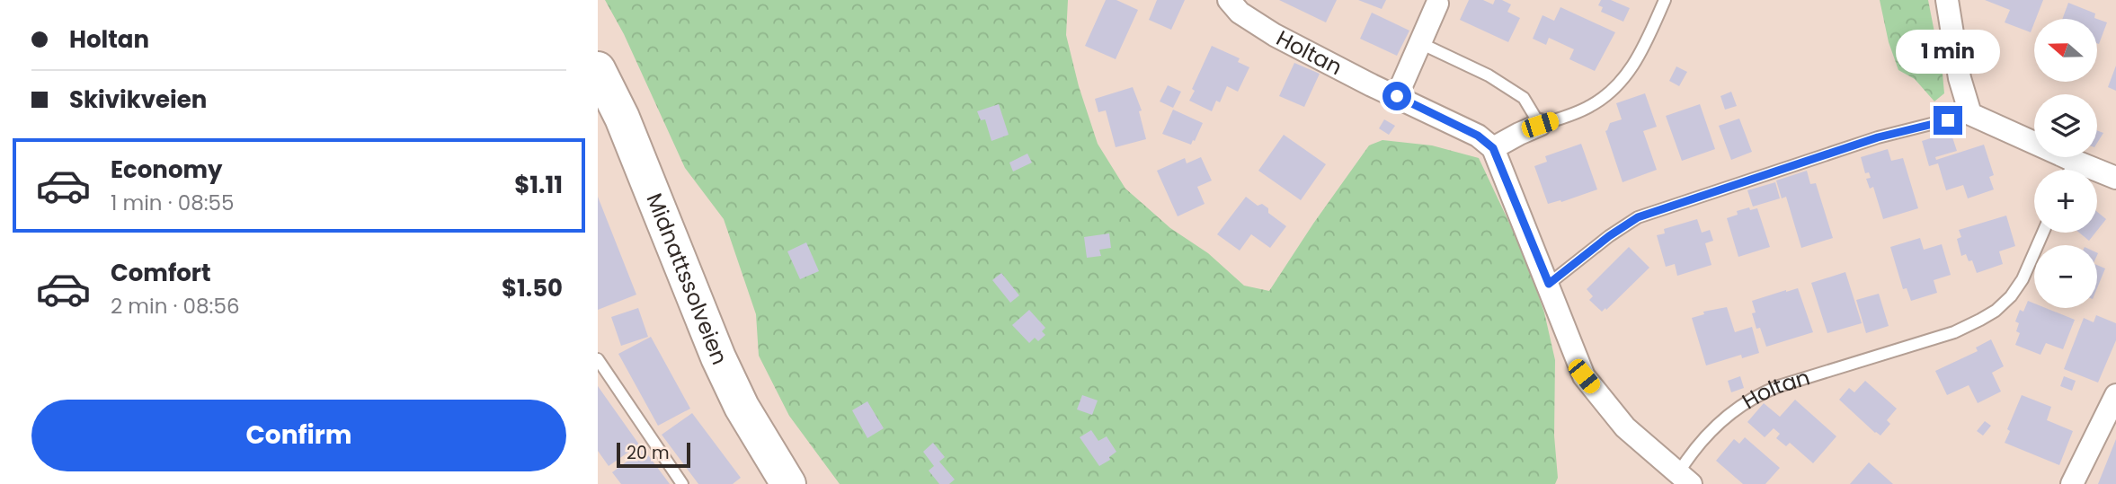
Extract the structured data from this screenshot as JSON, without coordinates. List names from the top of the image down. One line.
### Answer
{"streets":{"main road":["Midnattssolveien"],"street":["Holtan"]},"scale_bar":"20 m","north":"left","page":{"banner":["Holtan","Skivikveien"],"map_buttons":["+","−"],"bubble":"1 min","list":[{"name":"Economy","note":"1 min · 08:55","value":"$1.11"},{"name":"Comfort","note":"2 min · 08:56","value":"$1.50"}],"buttons":"Confirm","scale":"20 m"}}
